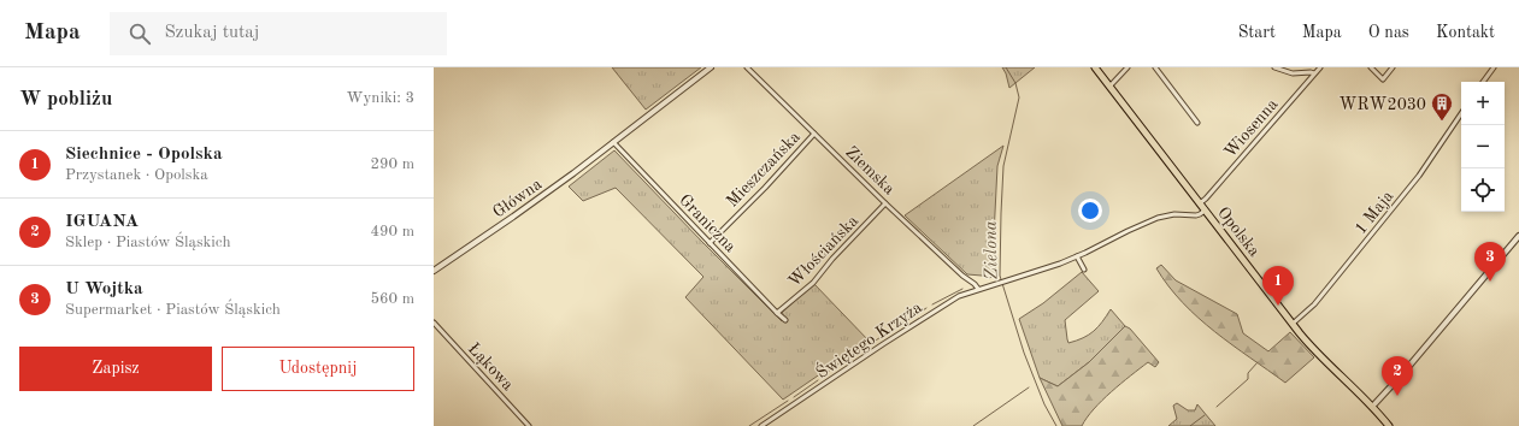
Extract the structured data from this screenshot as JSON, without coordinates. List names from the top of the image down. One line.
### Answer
{"streets":{"main road":["Opolska"],"street":["Wiosenna","Mieszczańska","Ziemska","Główna","1 Maja","Graniczna","Włościańska","Świętego Krzyża","Łąkowa"]},"crossings":[["Wiosenna","Opolska"],["Mieszczańska","Ziemska"],["Mieszczańska","Graniczna"],["Ziemska","Włościańska"],["Ziemska","Świętego Krzyża"],["Główna","Graniczna"],["1 Maja","Opolska"],["Graniczna","Włościańska"]],"water":["Zielona"],"places":{"building":["WRW2030"]},"page":{"header":"Mapa","search":"Szukaj tutaj","nav":["Start","Mapa","O nas","Kontakt"],"heading":["W pobliżu","Wyniki: 3"],"map_buttons":["+","−"],"list":[{"mark":"1","name":"Siechnice - Opolska","note":"Przystanek · Opolska","value":"290 m"},{"mark":"2","name":"IGUANA","note":"Sklep · Piastów Śląskich","value":"490 m"},{"mark":"3","name":"U Wojtka","note":"Supermarket · Piastów Śląskich","value":"560 m"}],"pins":["3","1","2"],"buttons":["Zapisz","Udostępnij"]}}
